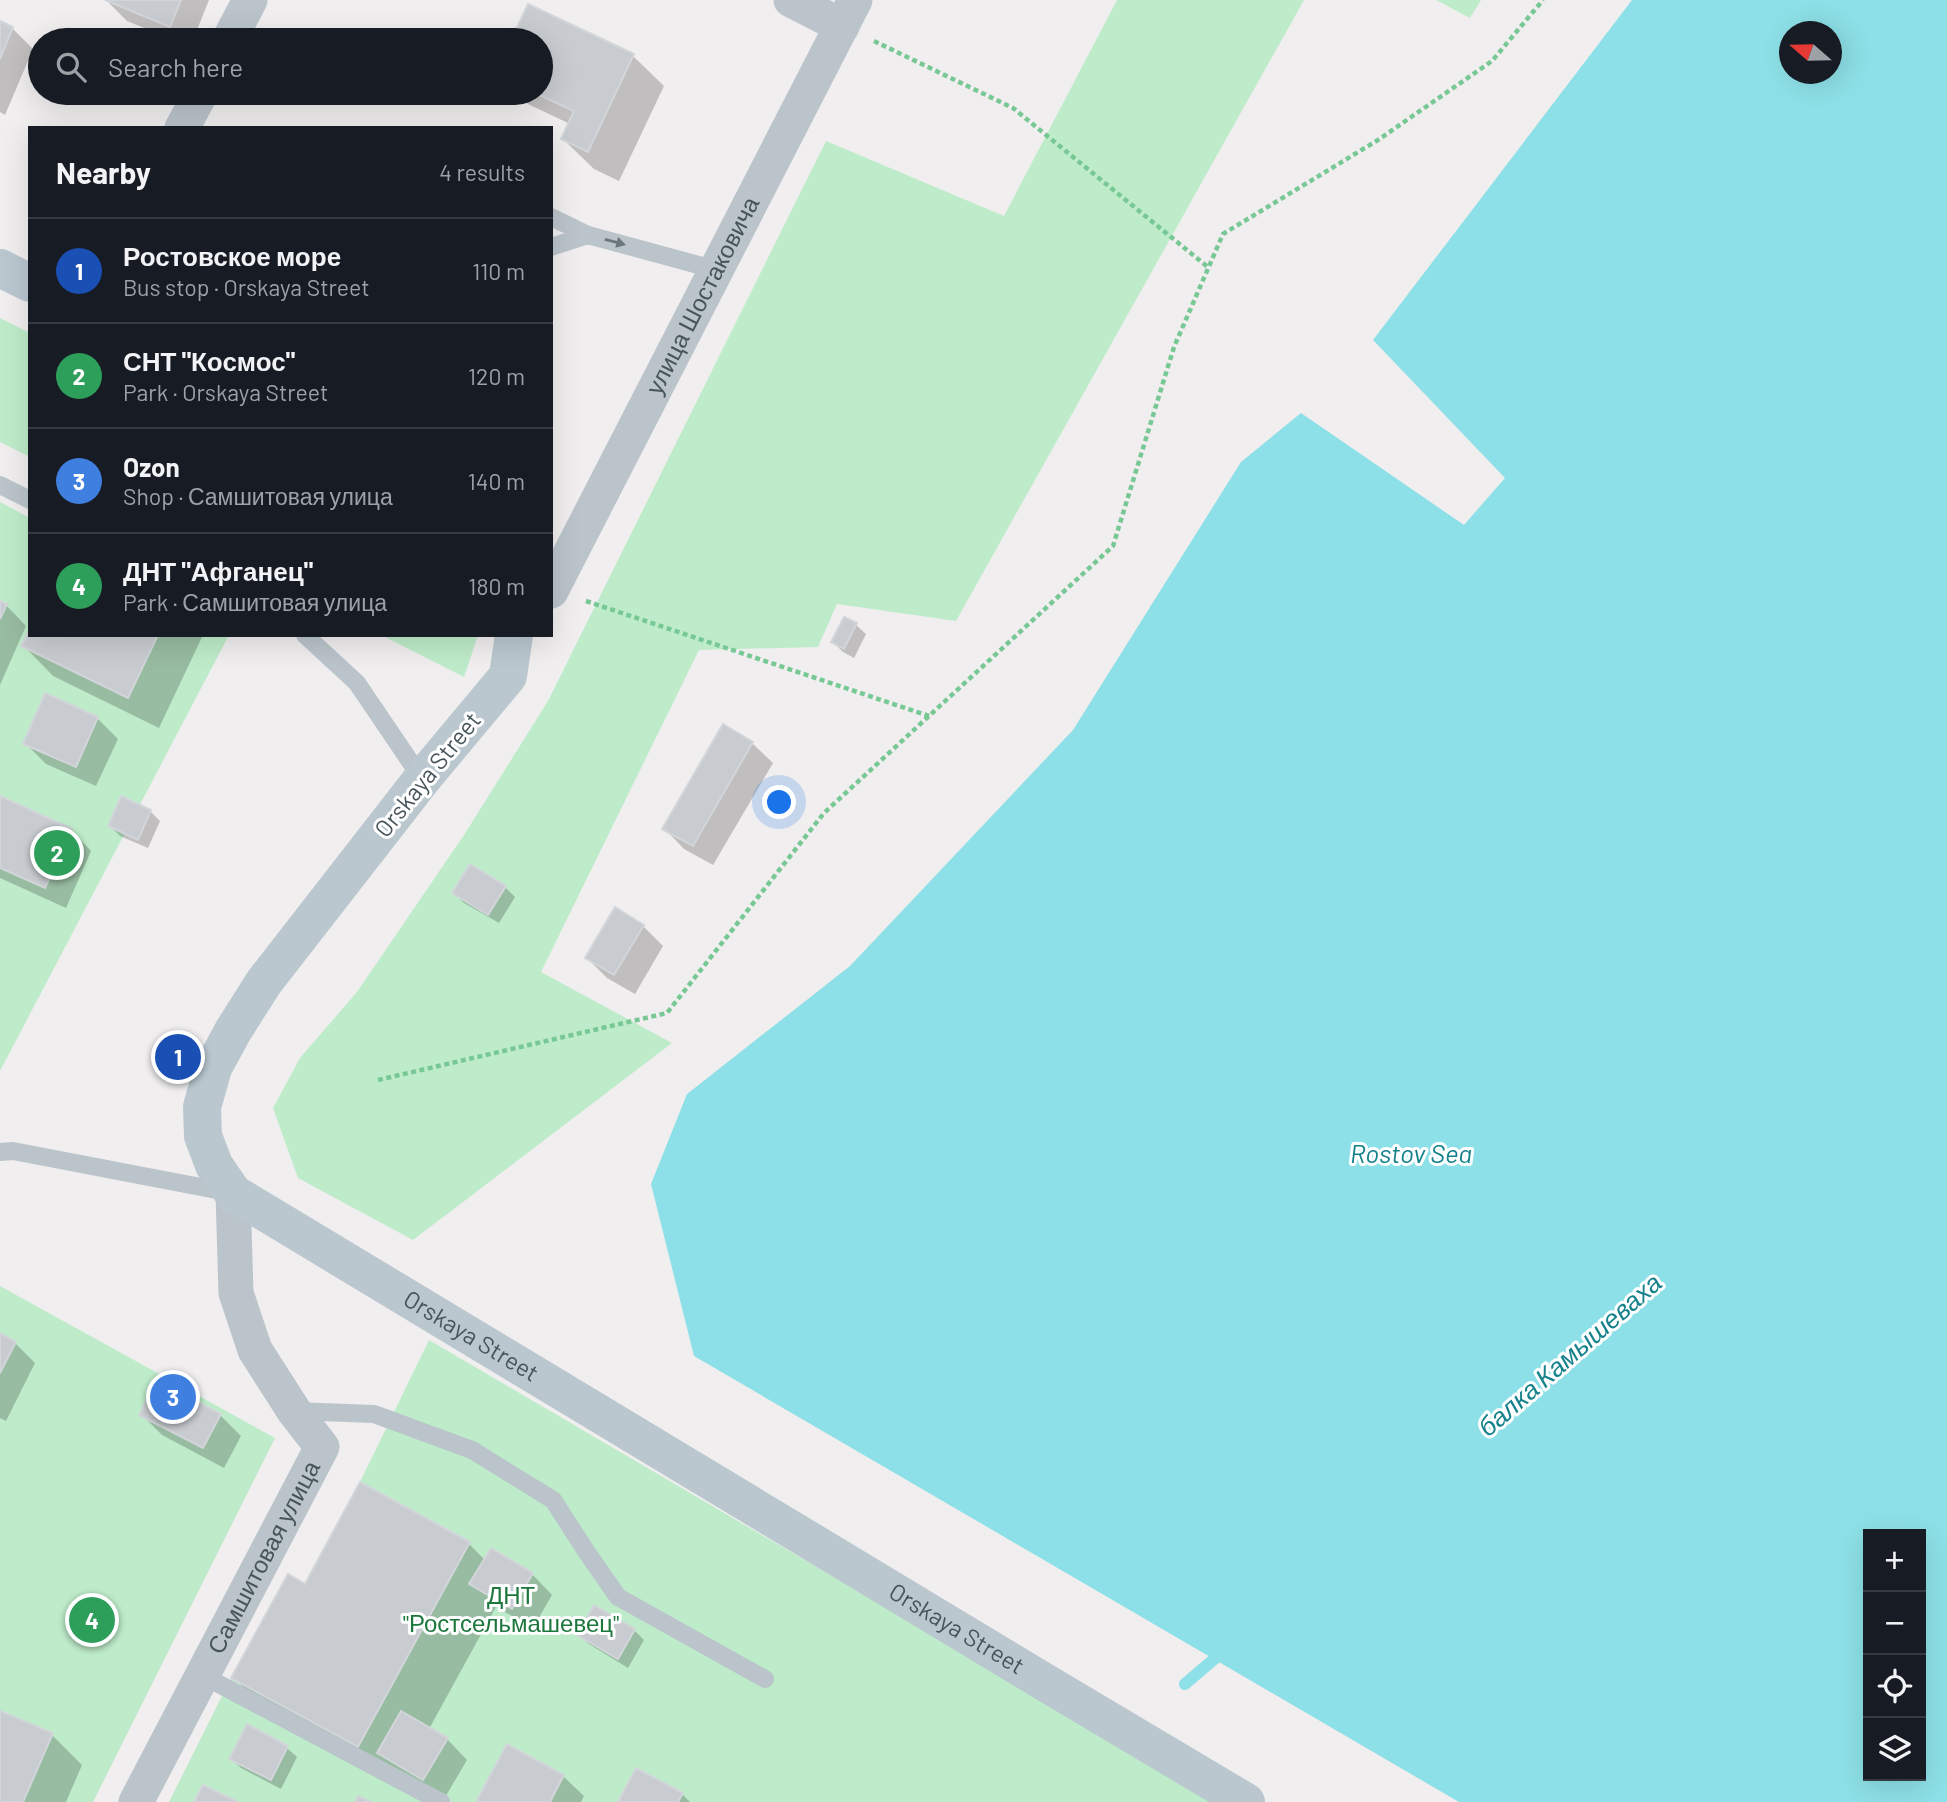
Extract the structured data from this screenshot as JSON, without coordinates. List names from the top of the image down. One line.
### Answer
{"streets":{"main road":["Orskaya Street"],"street":["улица Шостаковича","Самшитовая улица"]},"crossings":[["Orskaya Street","Самшитовая улица"]],"water":["Rostov Sea","балка Камышеваха"],"parks":["ДНТ \"Ростсельмашевец\""],"north":"left","page":{"search":"Search here","heading":["Nearby","4 results"],"list":[{"mark":"1","name":"Ростовское море","note":"Bus stop · Orskaya Street","value":"110 m"},{"mark":"2","name":"СНТ \"Космос\"","note":"Park · Orskaya Street","value":"120 m"},{"mark":"3","name":"Ozon","note":"Shop · Самшитовая улица","value":"140 m"},{"mark":"4","name":"ДНТ \"Афганец\"","note":"Park · Самшитовая улица","value":"180 m"}],"pins":["2","1","3","4"],"map_buttons":["+","−"]}}
